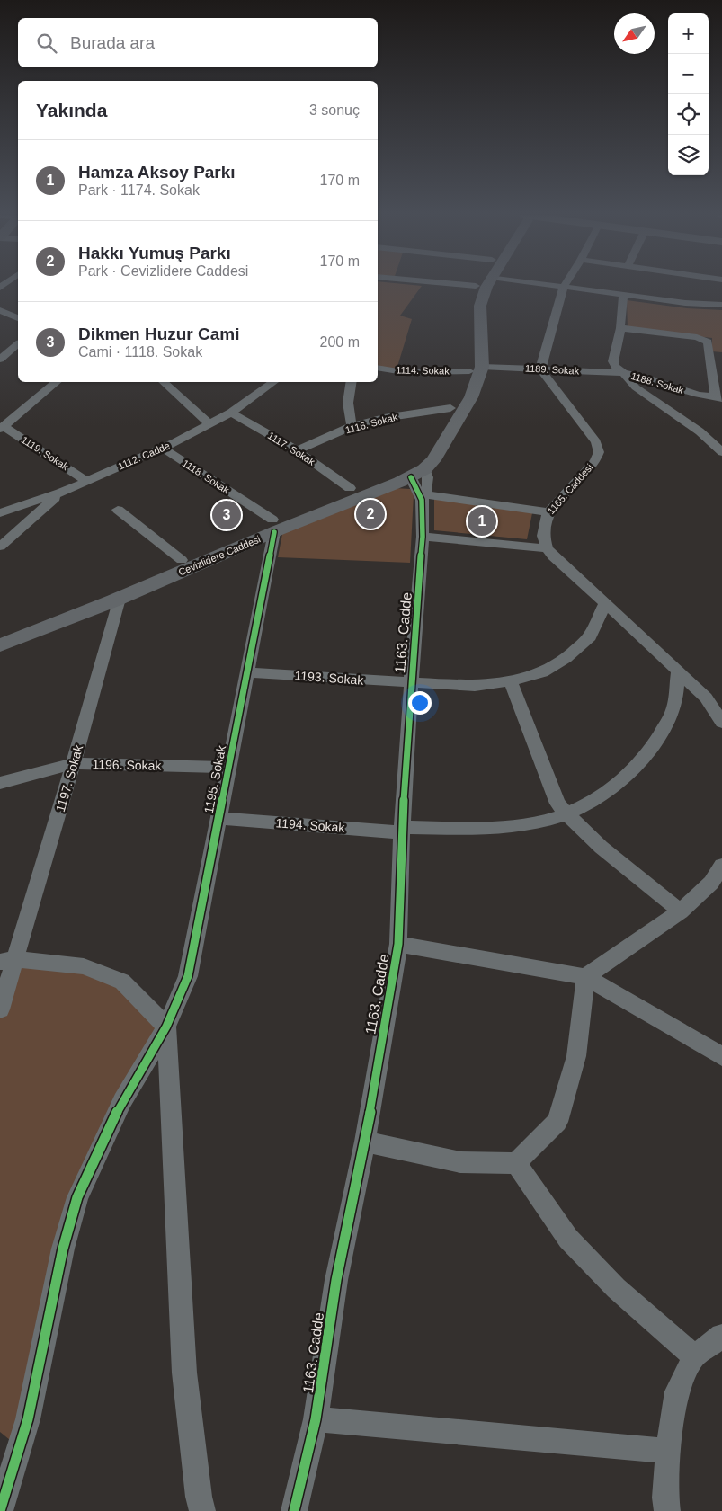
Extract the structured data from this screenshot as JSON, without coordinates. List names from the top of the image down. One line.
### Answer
{"streets":{"main road":["Cevizlidere Caddesi"],"street":["1189. Sokak","1114. Sokak","1188. Sokak","1116. Sokak","1117. Sokak","1119. Sokak","1112. Cadde","1118. Sokak","1165. Caddesi","1163. Cadde","1193. Sokak","1196. Sokak","1197. Sokak","1195. Sokak","1194. Sokak"]},"crossings":[["1189. Sokak","1114. Sokak"],["1189. Sokak","1188. Sokak"],["1189. Sokak","1165. Caddesi"],["1189. Sokak","Cevizlidere Caddesi"],["1114. Sokak","Cevizlidere Caddesi"],["1116. Sokak","1117. Sokak"],["1116. Sokak","Cevizlidere Caddesi"],["1117. Sokak","1112. Cadde"],["1117. Sokak","Cevizlidere Caddesi"],["1119. Sokak","1112. Cadde"],["1112. Cadde","1118. Sokak"],["1118. Sokak","Cevizlidere Caddesi"],["1118. Sokak","1195. Sokak"],["Cevizlidere Caddesi","1163. Cadde"],["Cevizlidere Caddesi","1197. Sokak"],["Cevizlidere Caddesi","1195. Sokak"],["1163. Cadde","1193. Sokak"],["1163. Cadde","1194. Sokak"],["1193. Sokak","1195. Sokak"],["1196. Sokak","1197. Sokak"],["1196. Sokak","1195. Sokak"],["1195. Sokak","1194. Sokak"]],"north":"bottom left","page":{"map_buttons":["+","−"],"search":"Burada ara","heading":["Yakında","3 sonuç"],"list":[{"mark":"1","name":"Hamza Aksoy Parkı","note":"Park · 1174. Sokak","value":"170 m"},{"mark":"2","name":"Hakkı Yumuş Parkı","note":"Park · Cevizlidere Caddesi","value":"170 m"},{"mark":"3","name":"Dikmen Huzur Cami","note":"Cami · 1118. Sokak","value":"200 m"}],"pins":["2","3","1"]}}
